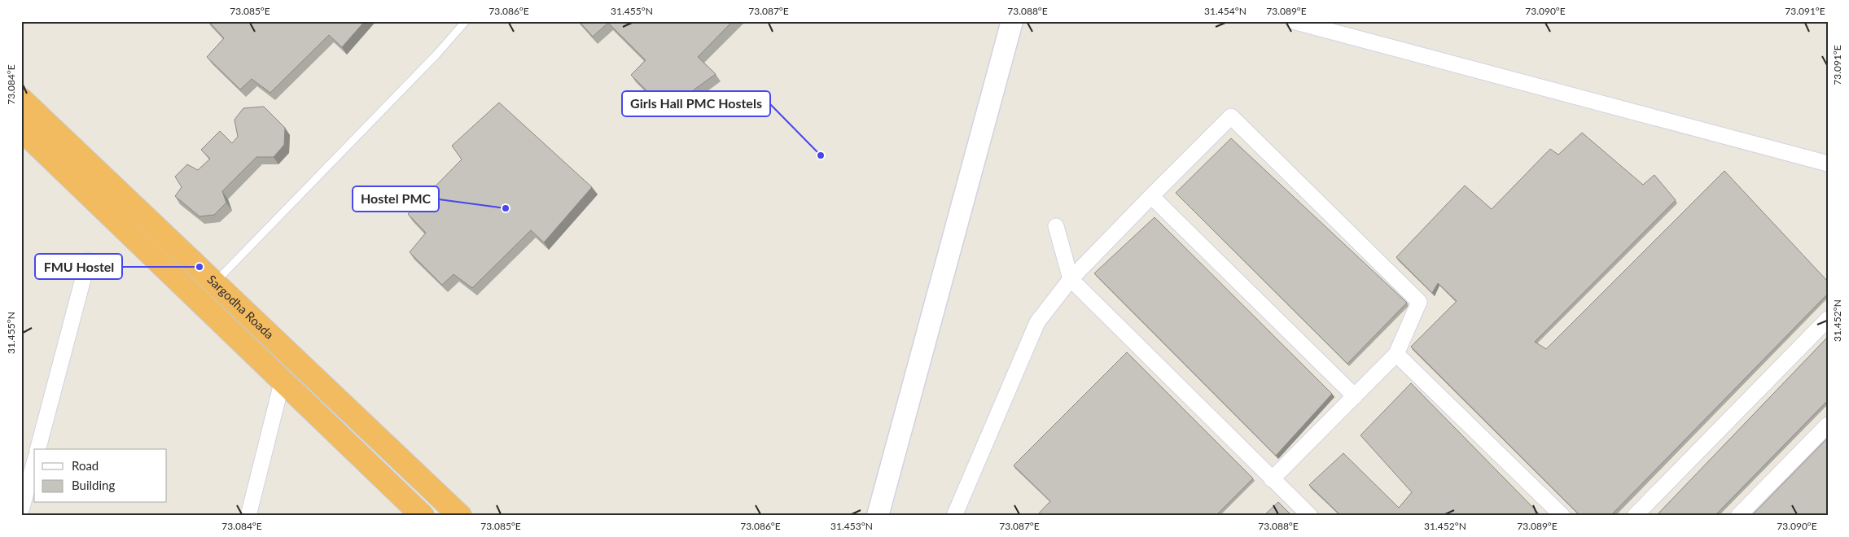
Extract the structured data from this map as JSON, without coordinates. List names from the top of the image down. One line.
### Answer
{"streets":{"highway":["Sargodha Roada"]},"places":["Girls Hall PMC Hostels","Hostel PMC","FMU Hostel"],"legend":["Road","Building"],"coordinates":["73.085°E","73.086°E","31.455°N","73.087°E","73.088°E","31.454°N","73.089°E","73.090°E","73.091°E","73.084°E","31.452°N","31.453°N"]}
